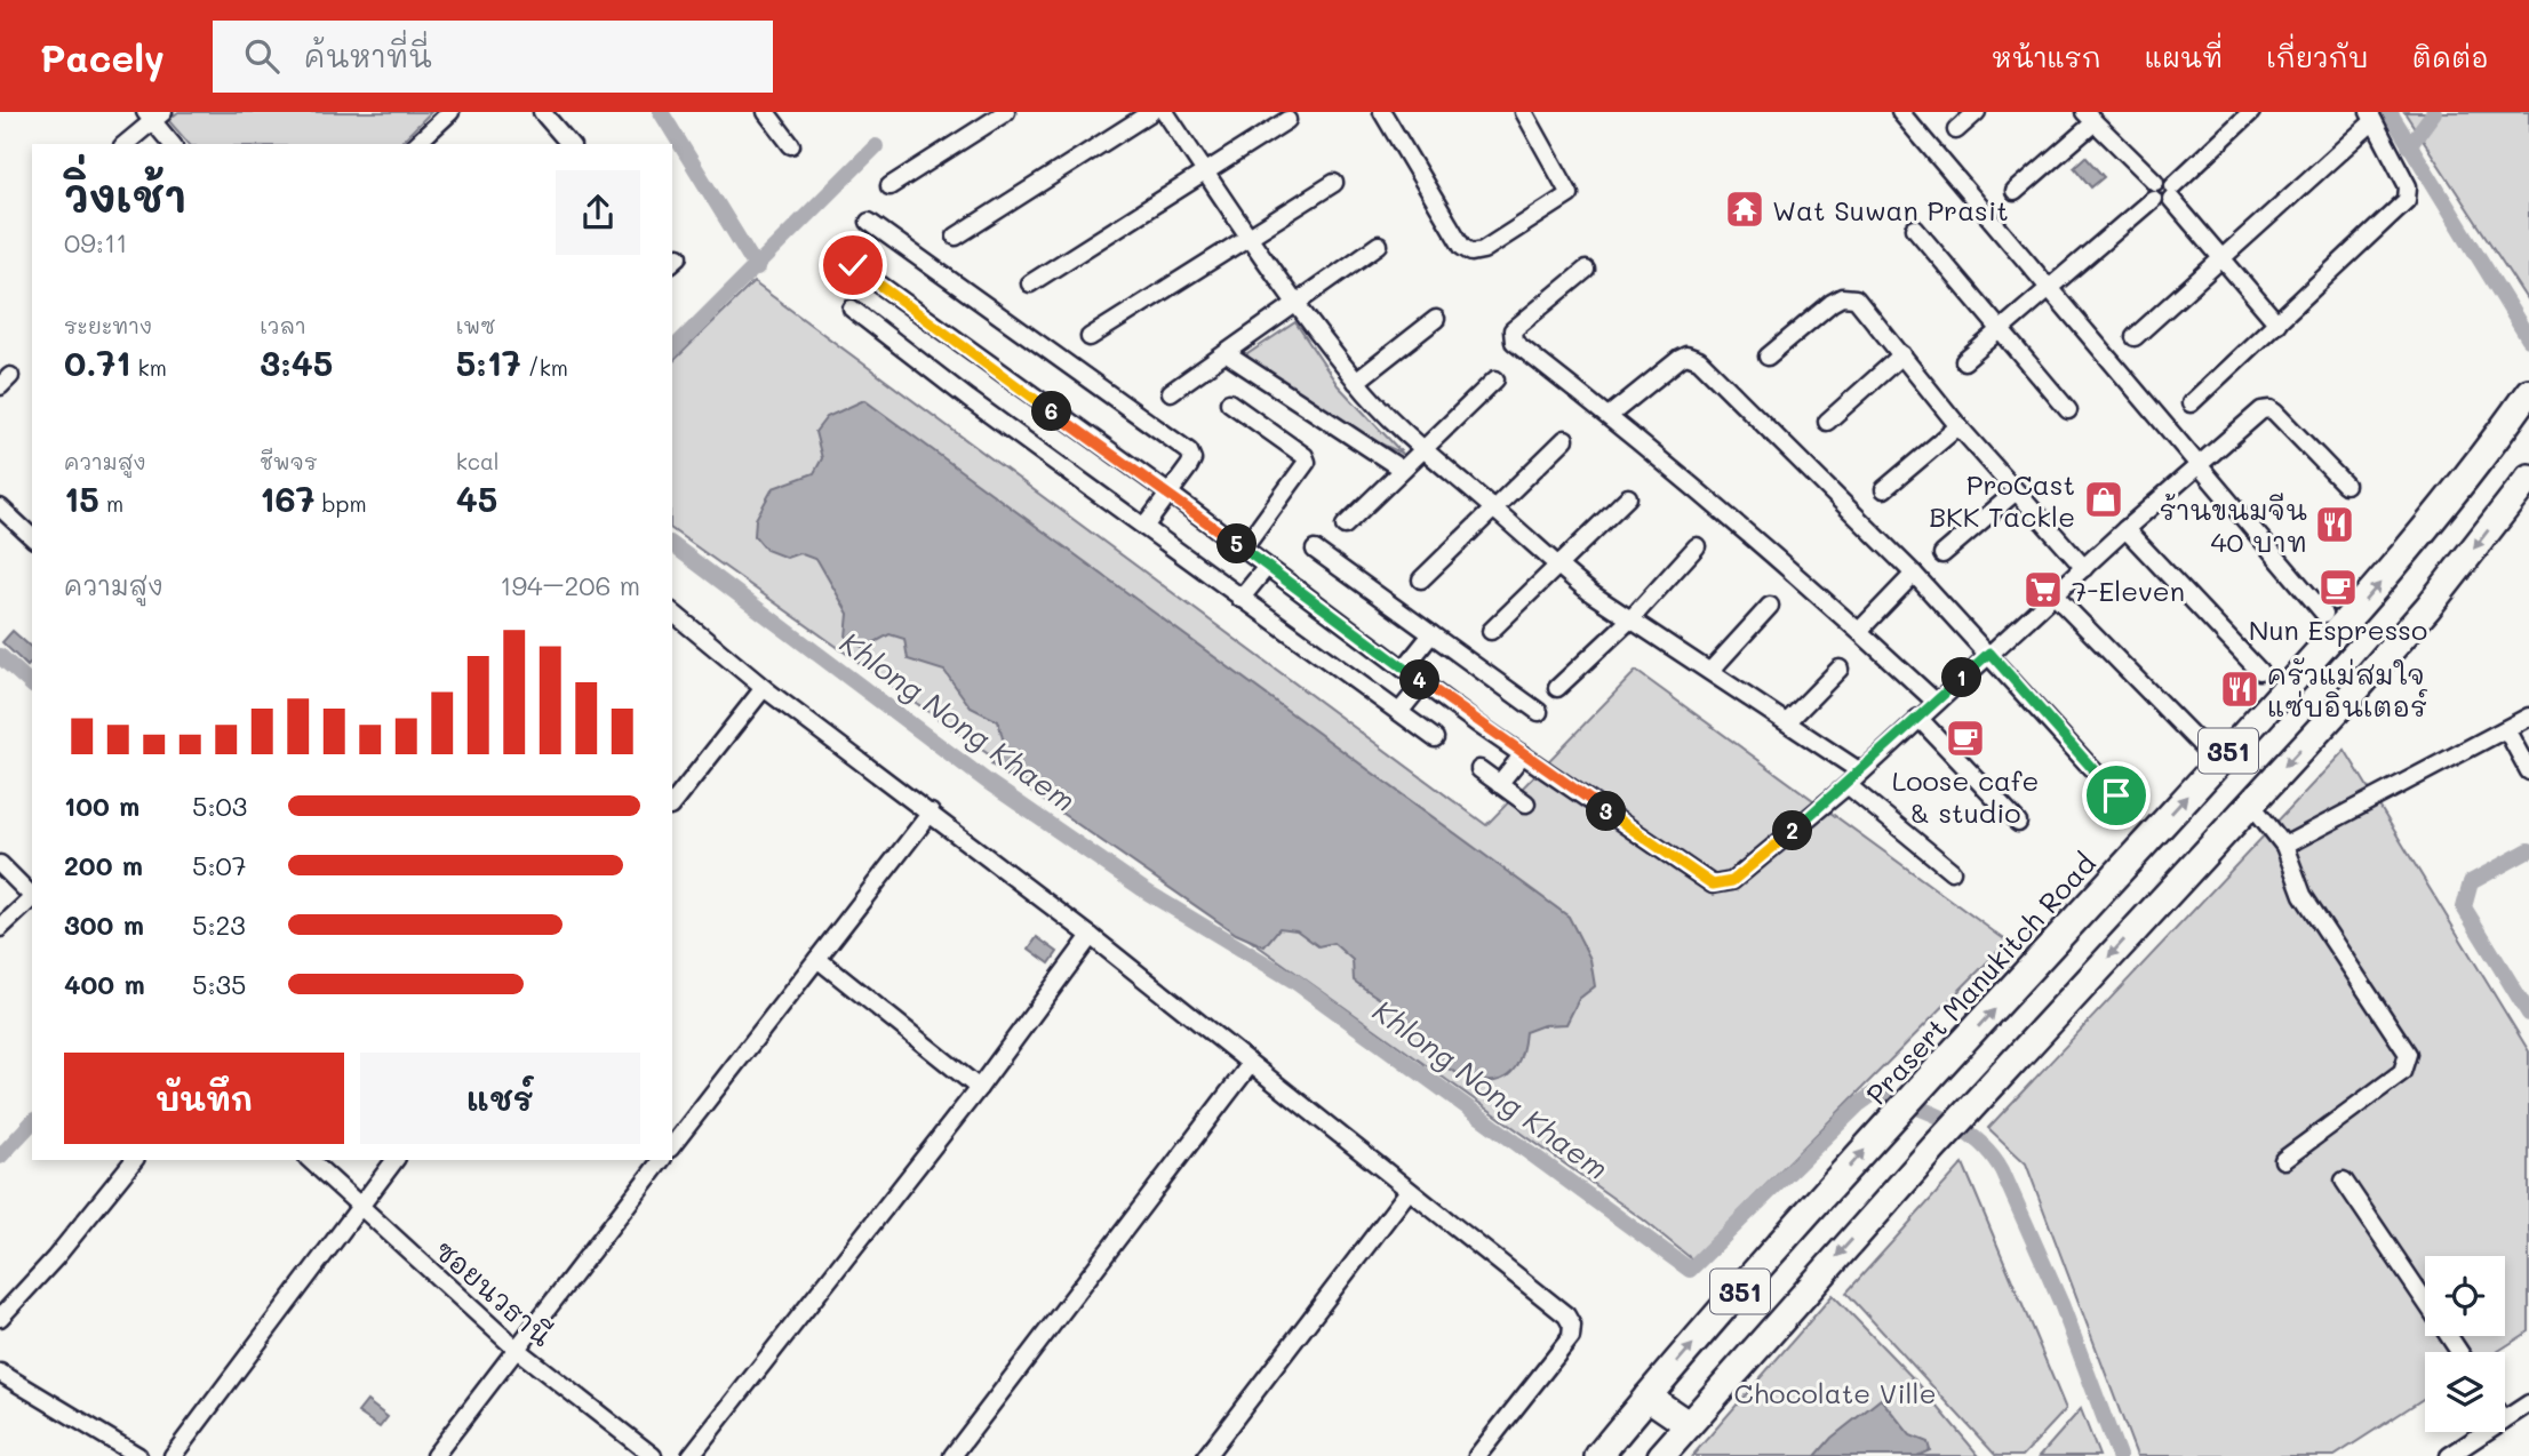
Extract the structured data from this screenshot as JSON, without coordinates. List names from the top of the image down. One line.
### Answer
{"streets":{"main road":["351","Prasert Manukitch Road"],"street":["ซอยนวธานี"]},"water":["Khlong Nong Khaem"],"parks":["Chocolate Ville"],"places":{"temple":["Wat Suwan Prasit"],"shop":["ProCast BKK Tackle"],"restaurant":["ร้านขนมจีน 40 บาท","ครัวแม่สมใจ แซ่บอินเตอร์"],"cafe":["Nun Espresso","Loose cafe & studio"],"supermarket":["7-Eleven"]},"page":{"header":"Pacely","search":"ค้นหาที่นี่","nav":["หน้าแรก","แผนที่","เกี่ยวกับ","ติดต่อ"],"heading":["วิ่งเช้า","09:11"],"stats":[["ระยะทาง","0.71 km"],["เวลา","3:45"],["เพซ","5:17 /km"],["ความสูง","15 m"],["ชีพจร","167 bpm"],["kcal","45"]],"pins":["6","5","1","4","3","2"],"chart":["ความสูง","194–206 m"],"list":[{"name":"100 m","note":"5:03"},{"name":"200 m","note":"5:07"},{"name":"300 m","note":"5:23"},{"name":"400 m","note":"5:35"}],"buttons":["บันทึก","แชร์"]}}
